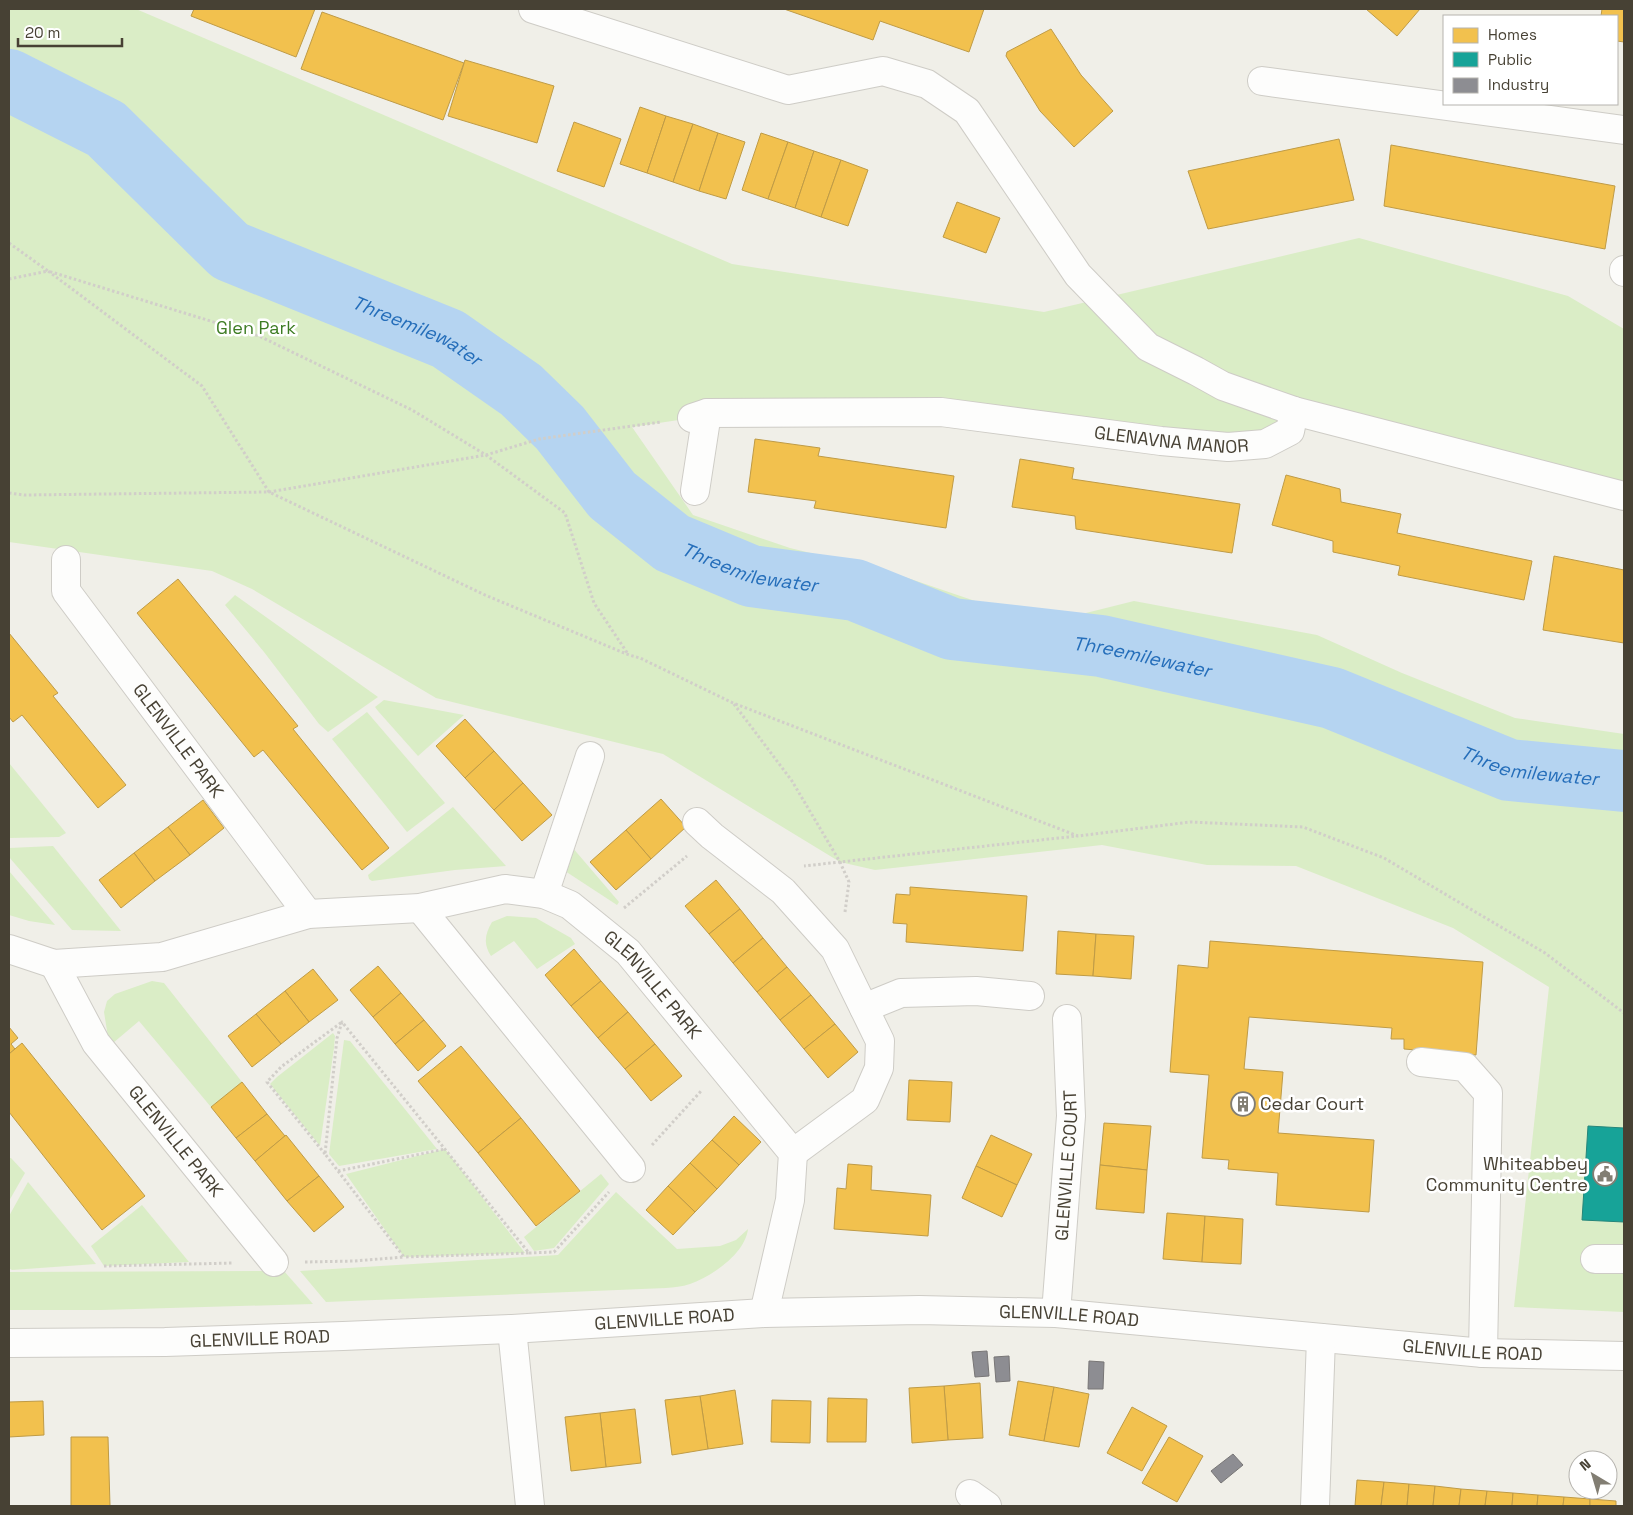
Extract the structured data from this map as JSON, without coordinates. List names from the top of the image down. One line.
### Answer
{"streets":{"street":["GLENAVNA MANOR","GLENVILLE PARK","GLENVILLE COURT","GLENVILLE ROAD"]},"crossings":[["GLENVILLE COURT","GLENVILLE ROAD"]],"water":["Threemilewater"],"parks":["Glen Park"],"places":{"building":["Cedar Court"],"public building":["Whiteabbey Community Centre"]},"legend":["Homes","Public","Industry"],"scale_bar":"20 m","north":"top left"}
